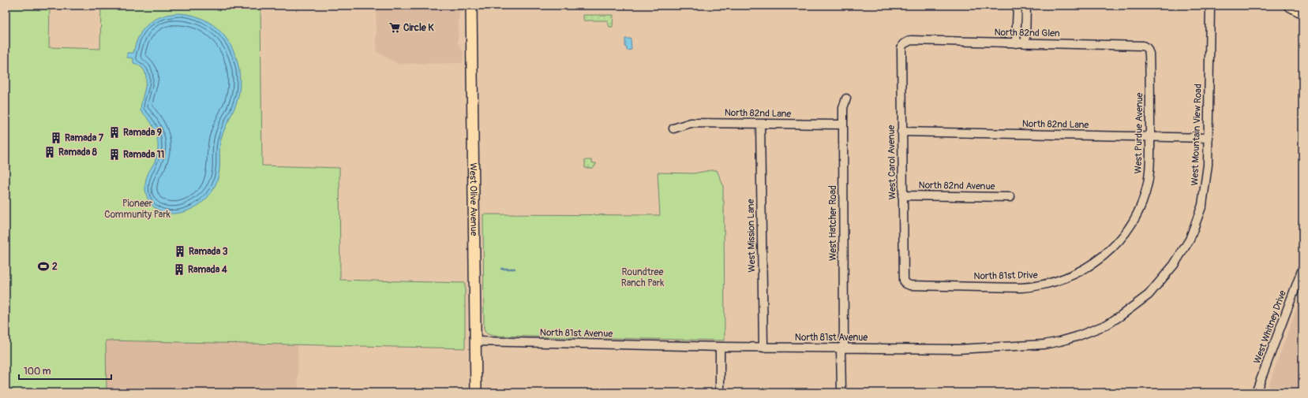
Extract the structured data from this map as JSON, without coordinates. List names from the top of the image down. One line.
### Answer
{"streets":{"main road":["West Olive Avenue"],"street":["North 82nd Glen","North 82nd Lane","West Purdue Avenue","West Mountain View Road","West Carol Avenue","North 82nd Avenue","West Hatcher Road","West Mission Lane","North 81st Drive","West Whitney Drive","North 81st Avenue"]},"crossings":[["North 82nd Glen","West Purdue Avenue"],["North 82nd Glen","West Carol Avenue"],["North 82nd Lane","West Purdue Avenue"],["North 82nd Lane","West Mountain View Road"],["North 82nd Lane","West Carol Avenue"],["North 82nd Lane","West Hatcher Road"],["North 82nd Lane","West Mission Lane"],["West Purdue Avenue","North 81st Drive"],["West Mountain View Road","North 81st Avenue"],["West Carol Avenue","North 82nd Avenue"],["West Carol Avenue","North 81st Drive"],["West Olive Avenue","North 81st Avenue"],["West Hatcher Road","North 81st Avenue"],["West Mission Lane","North 81st Avenue"]],"parks":["Pioneer Community Park","Roundtree Ranch Park"],"places":{"supermarket":["Circle K"],"building":["Ramada 9","Ramada 7","Ramada 8","Ramada 11","Ramada 3","Ramada 4"],"sports":["2"]},"scale_bar":"100 m"}
